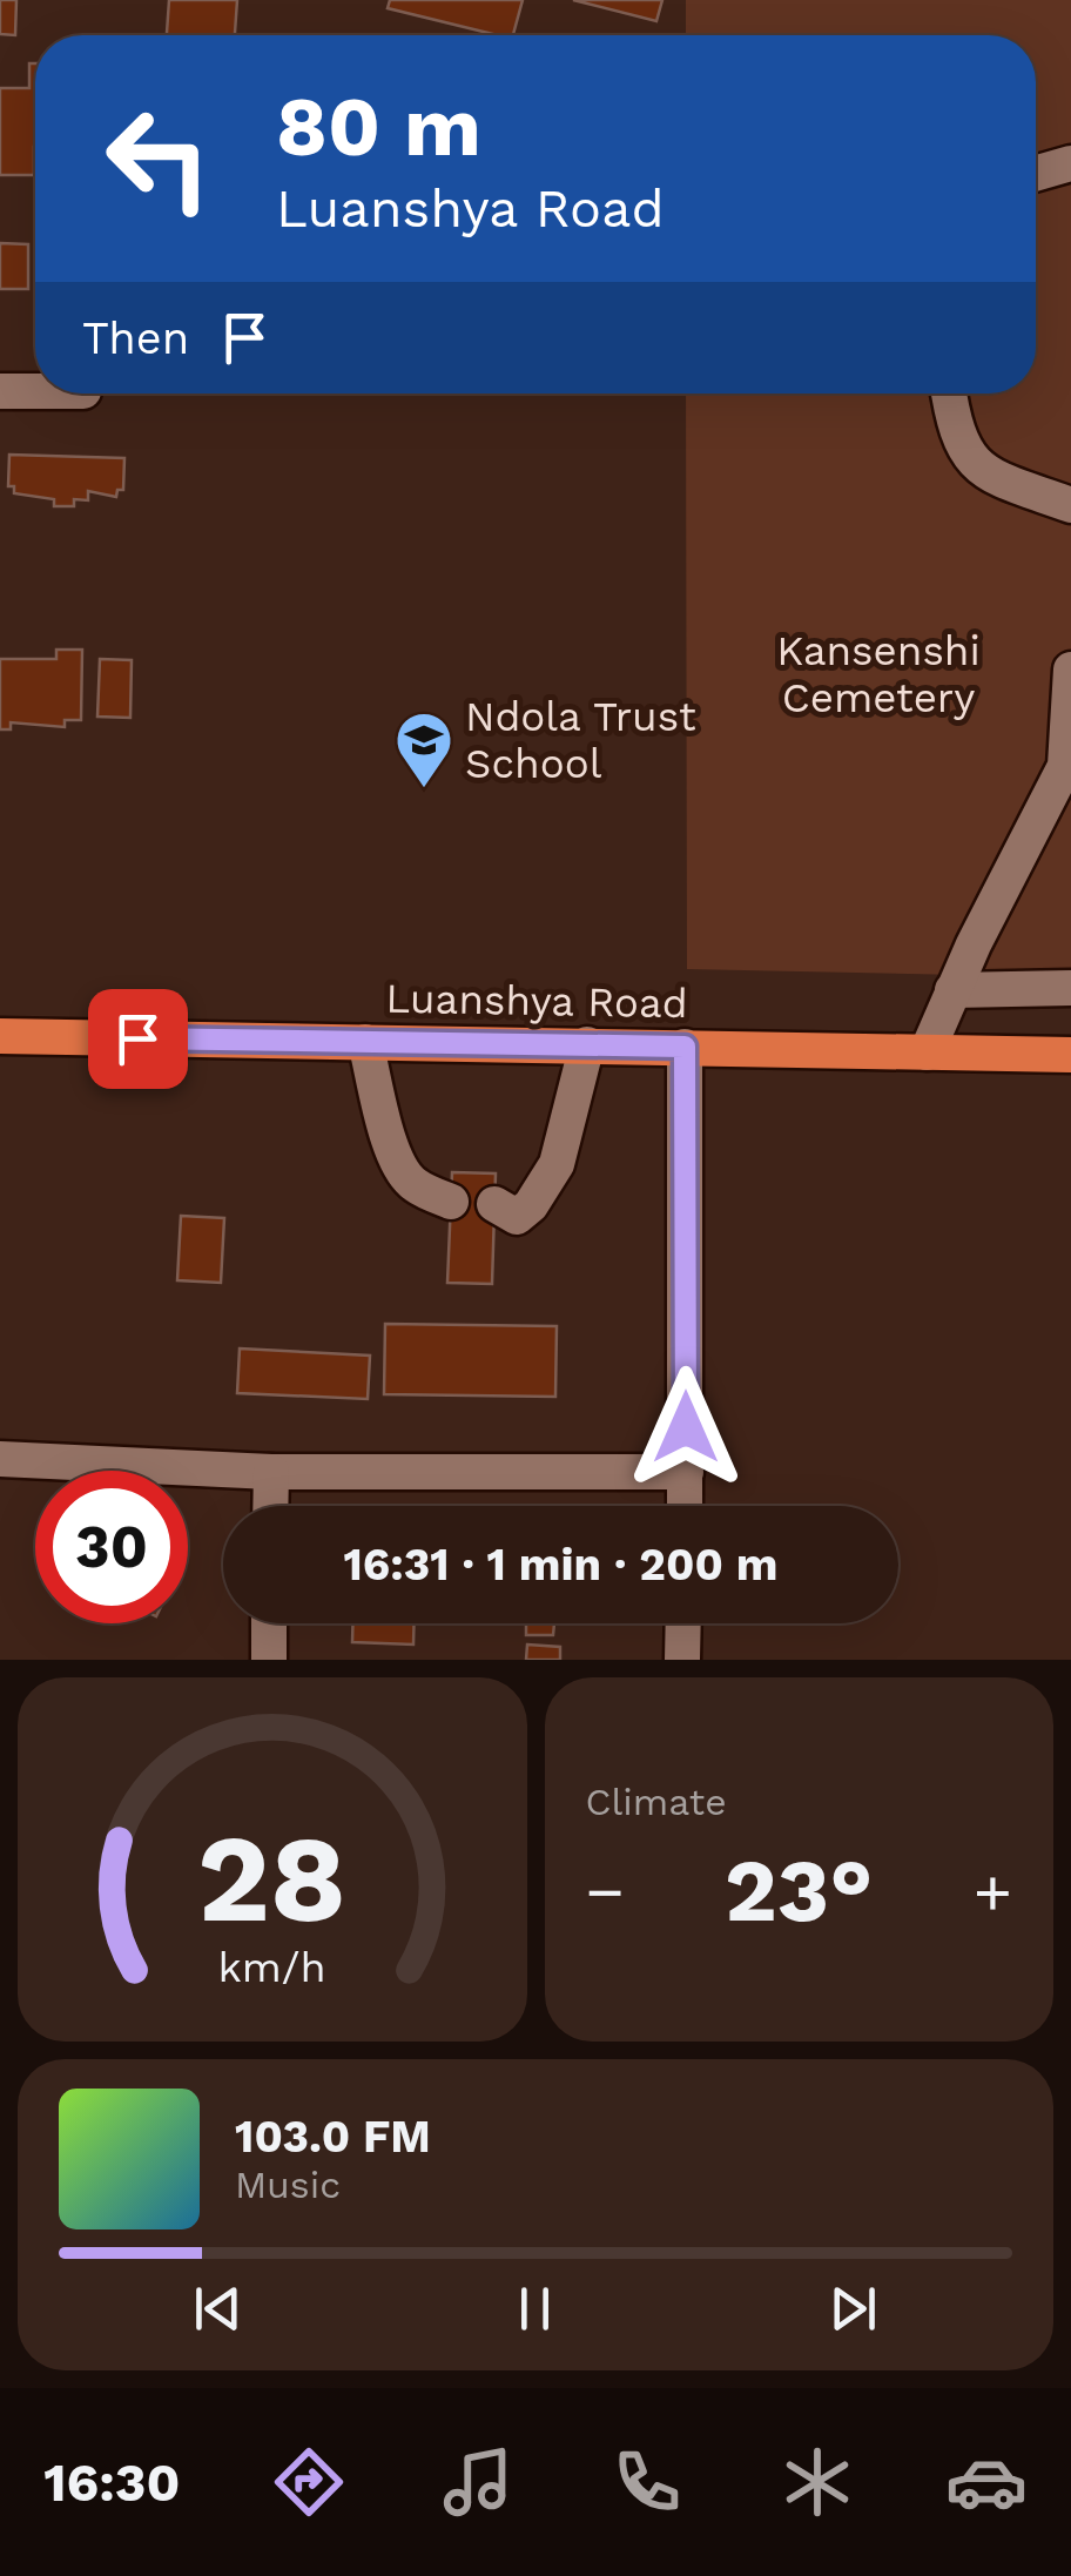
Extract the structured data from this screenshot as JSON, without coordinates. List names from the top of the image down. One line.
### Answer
{"streets":{"highway":["Luanshya Road"]},"parks":["Kansenshi Cemetery"],"places":{"school or university":["Ndola Trust School"]},"page":{"turn":["80 m","Luanshya Road"],"then":"Then","limit":"30","trip":"16:31 · 1 min · 200 m","tile":"Climate","heat":["−","23°","+"],"song":["103.0 FM","Music"],"tabs":"16:30","gauge":["28","km/h"]}}
